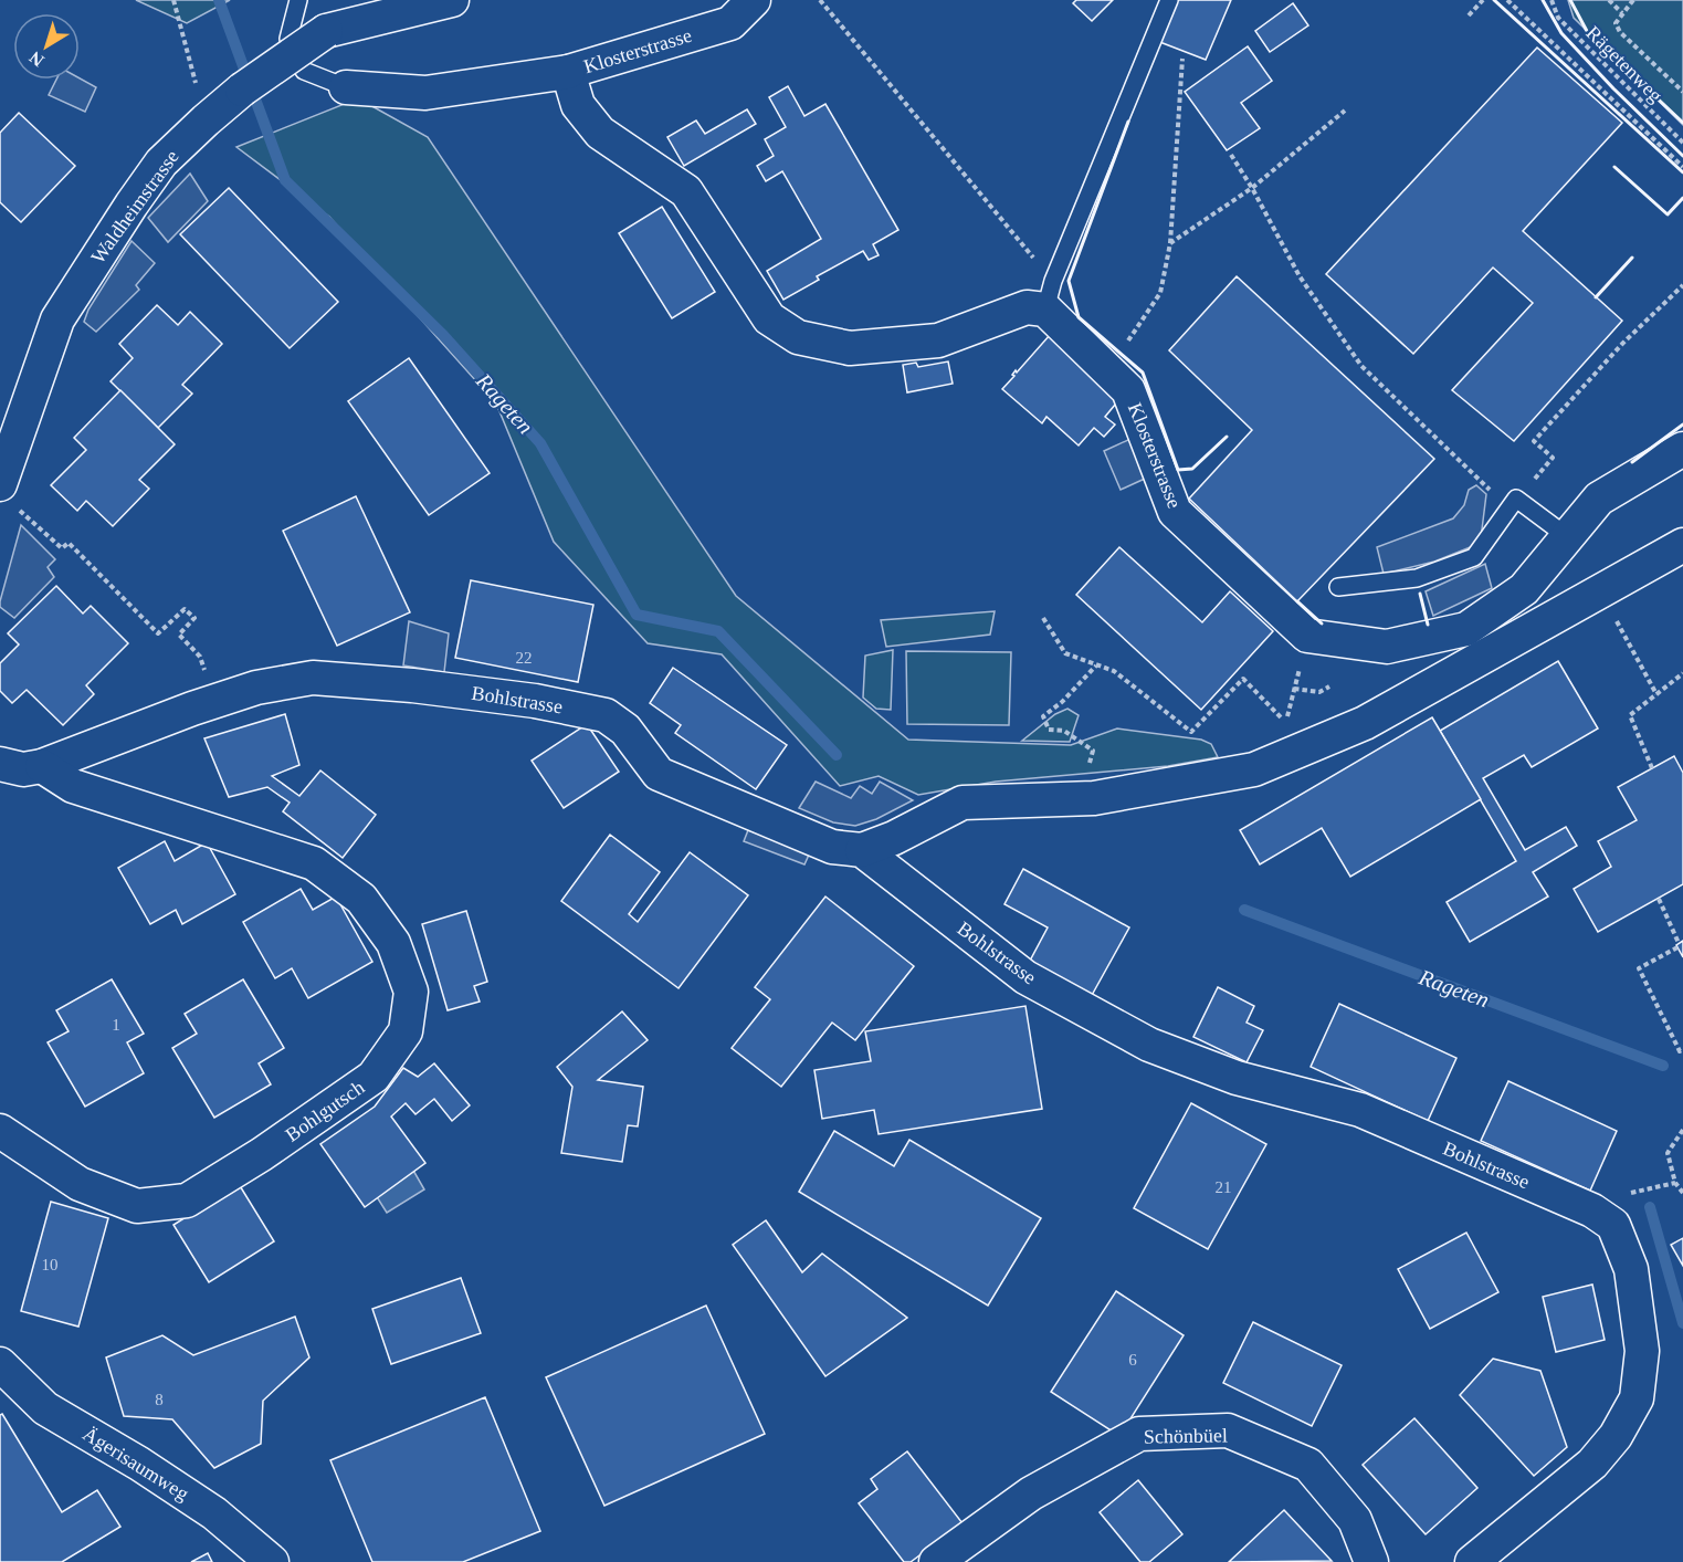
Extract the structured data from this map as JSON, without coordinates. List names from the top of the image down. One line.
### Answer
{"streets":{"street":["Klosterstrasse","Waldheimstrasse","Bohlstrasse","Bohlgutsch","Schönbüel","Ägerisaumweg"],"path":["Rägetenweg"]},"crossings":[["Bohlstrasse","Bohlgutsch"]],"water":["Rageten"],"house_numbers":["22","1","21","10","6","8"],"north":"bottom left"}
